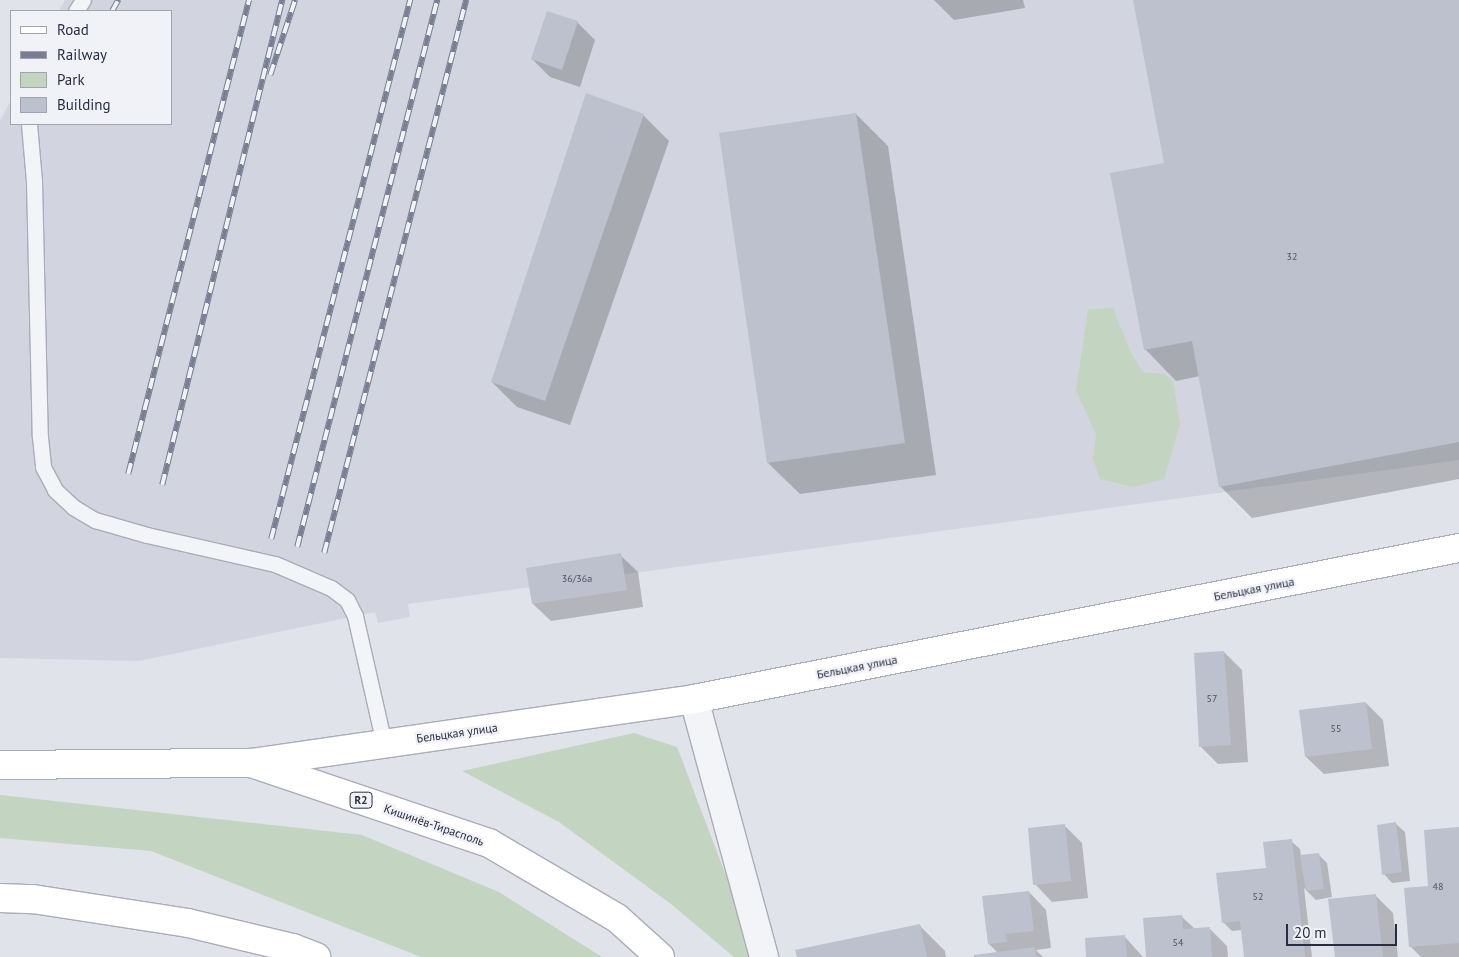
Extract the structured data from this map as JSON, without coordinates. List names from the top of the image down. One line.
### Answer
{"streets":{"street":["Бельцкая улица","R2","Кишинёв-Тирасполь"]},"crossings":[["Бельцкая улица","Кишинёв-Тирасполь"]],"house_numbers":["32","36/36а","57","55","48","52","54"],"legend":["Road","Railway","Park","Building"],"scale_bar":"20 m"}
